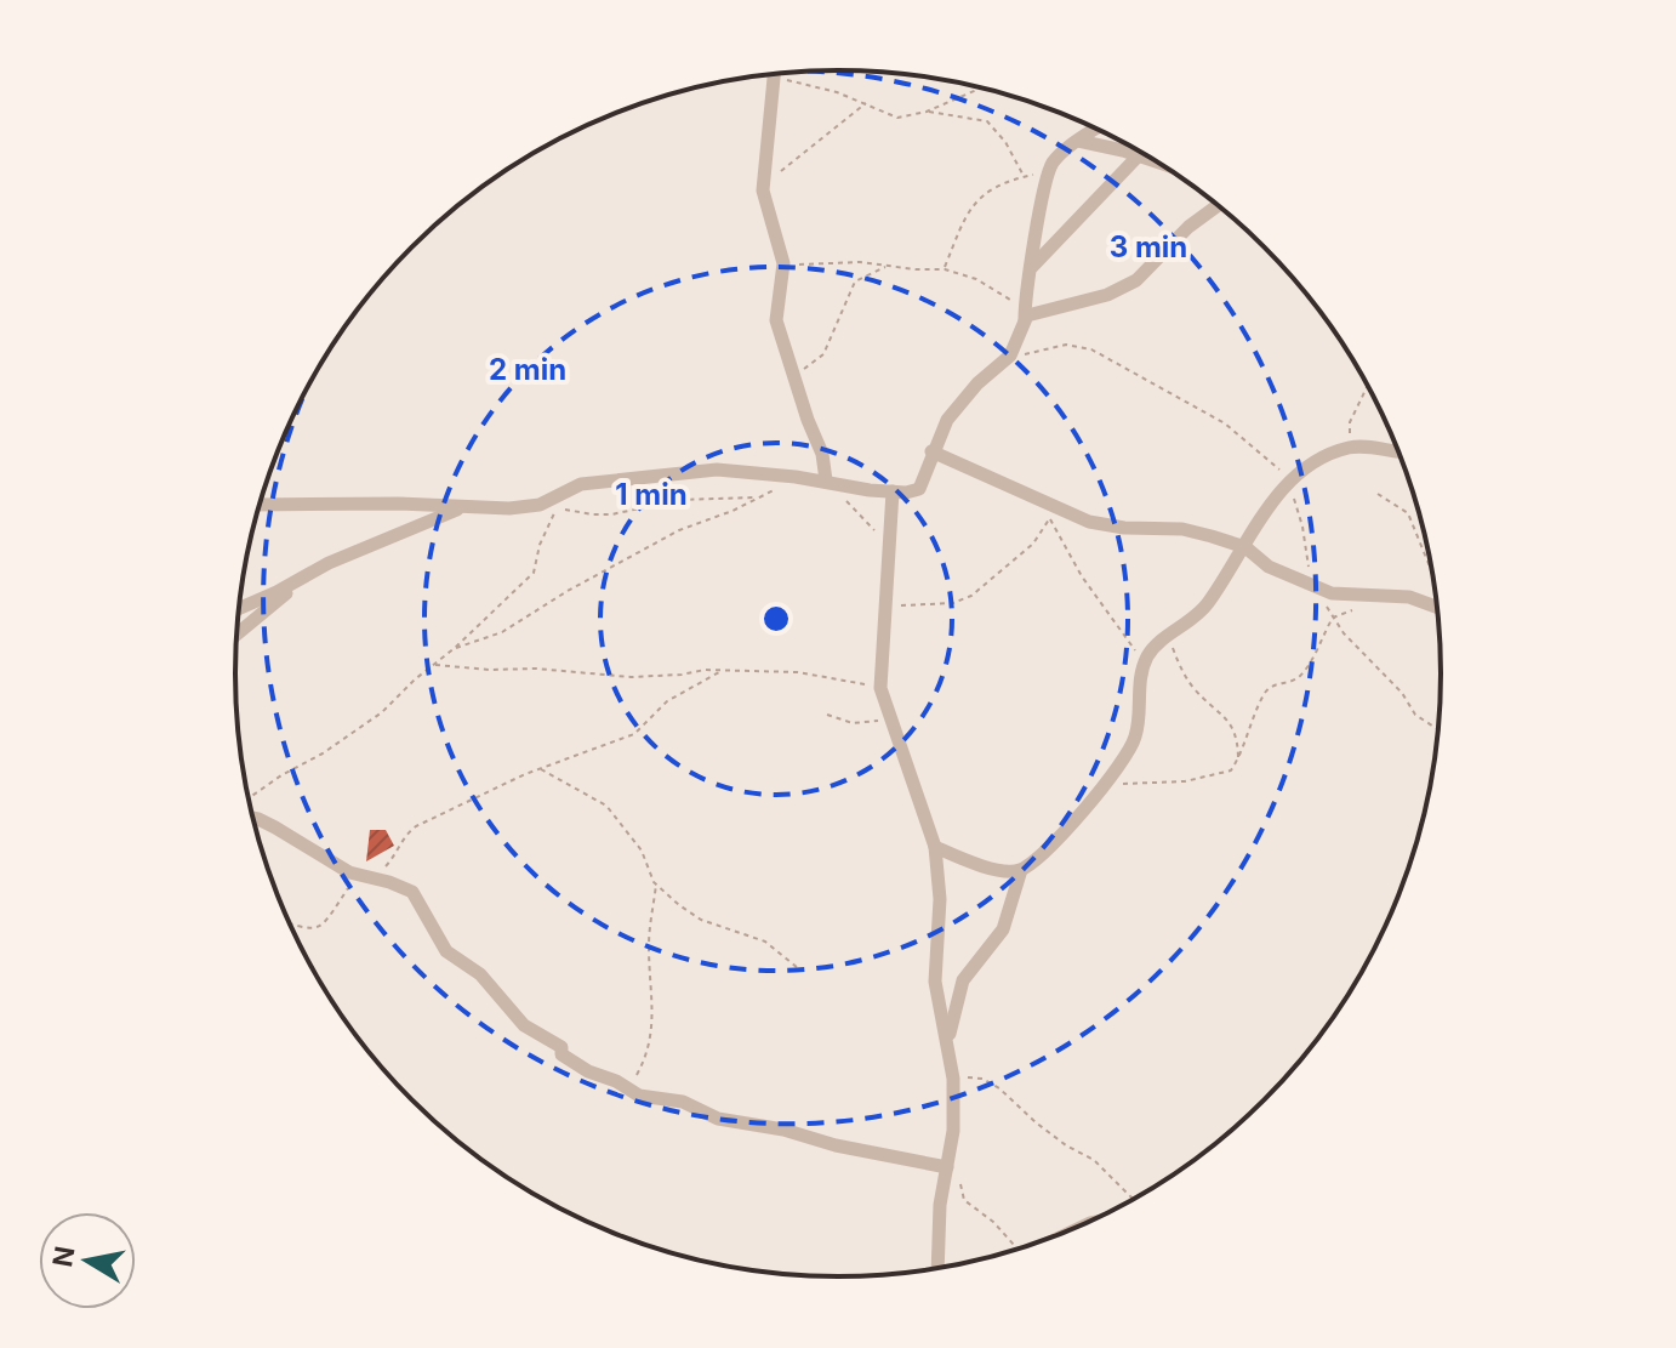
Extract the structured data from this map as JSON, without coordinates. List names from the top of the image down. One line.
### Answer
{"north":"left","rings":["3 min","2 min","1 min"]}
